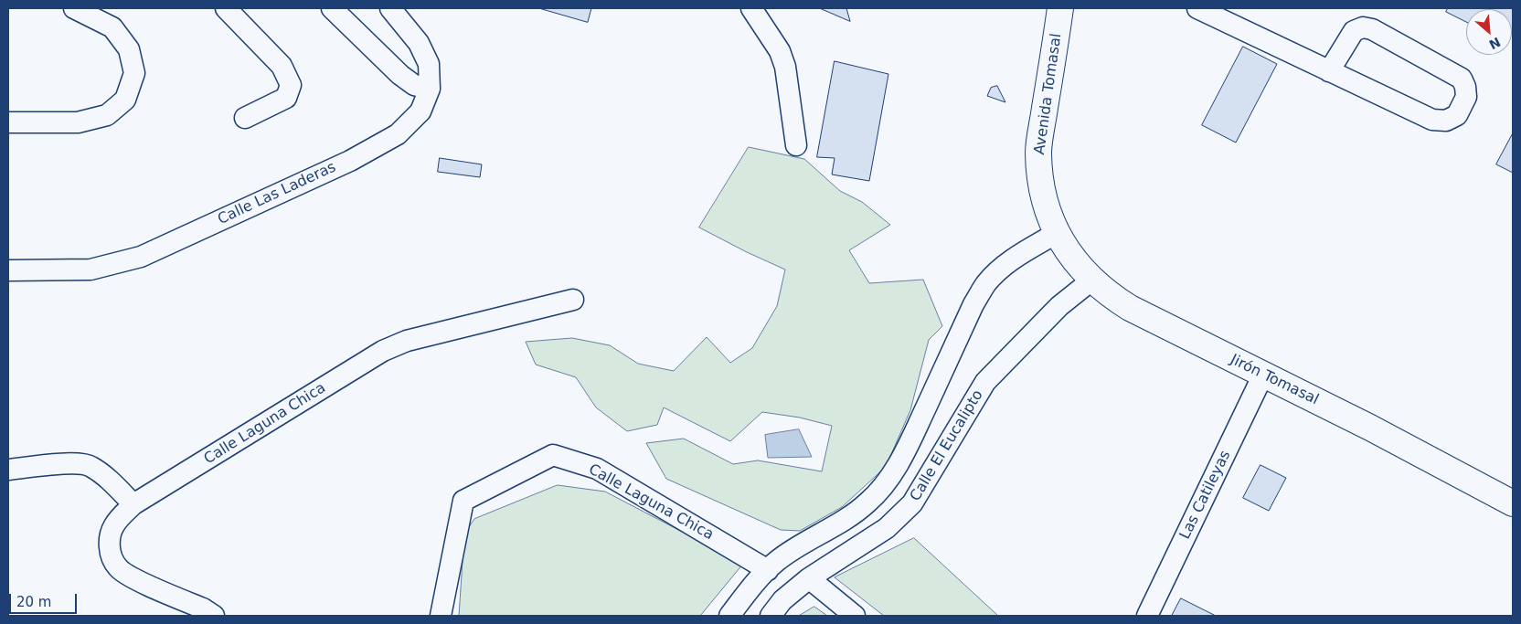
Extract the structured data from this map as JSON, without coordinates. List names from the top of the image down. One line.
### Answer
{"streets":{"street":["Avenida Tomasal","Calle Las Laderas","Jirón Tomasal","Calle Laguna Chica","Calle El Eucalipto","Las Catileyas"]},"crossings":[["Avenida Tomasal","Jirón Tomasal"],["Jirón Tomasal","Calle El Eucalipto"],["Jirón Tomasal","Las Catileyas"]],"scale_bar":"20 m","north":"bottom right"}
